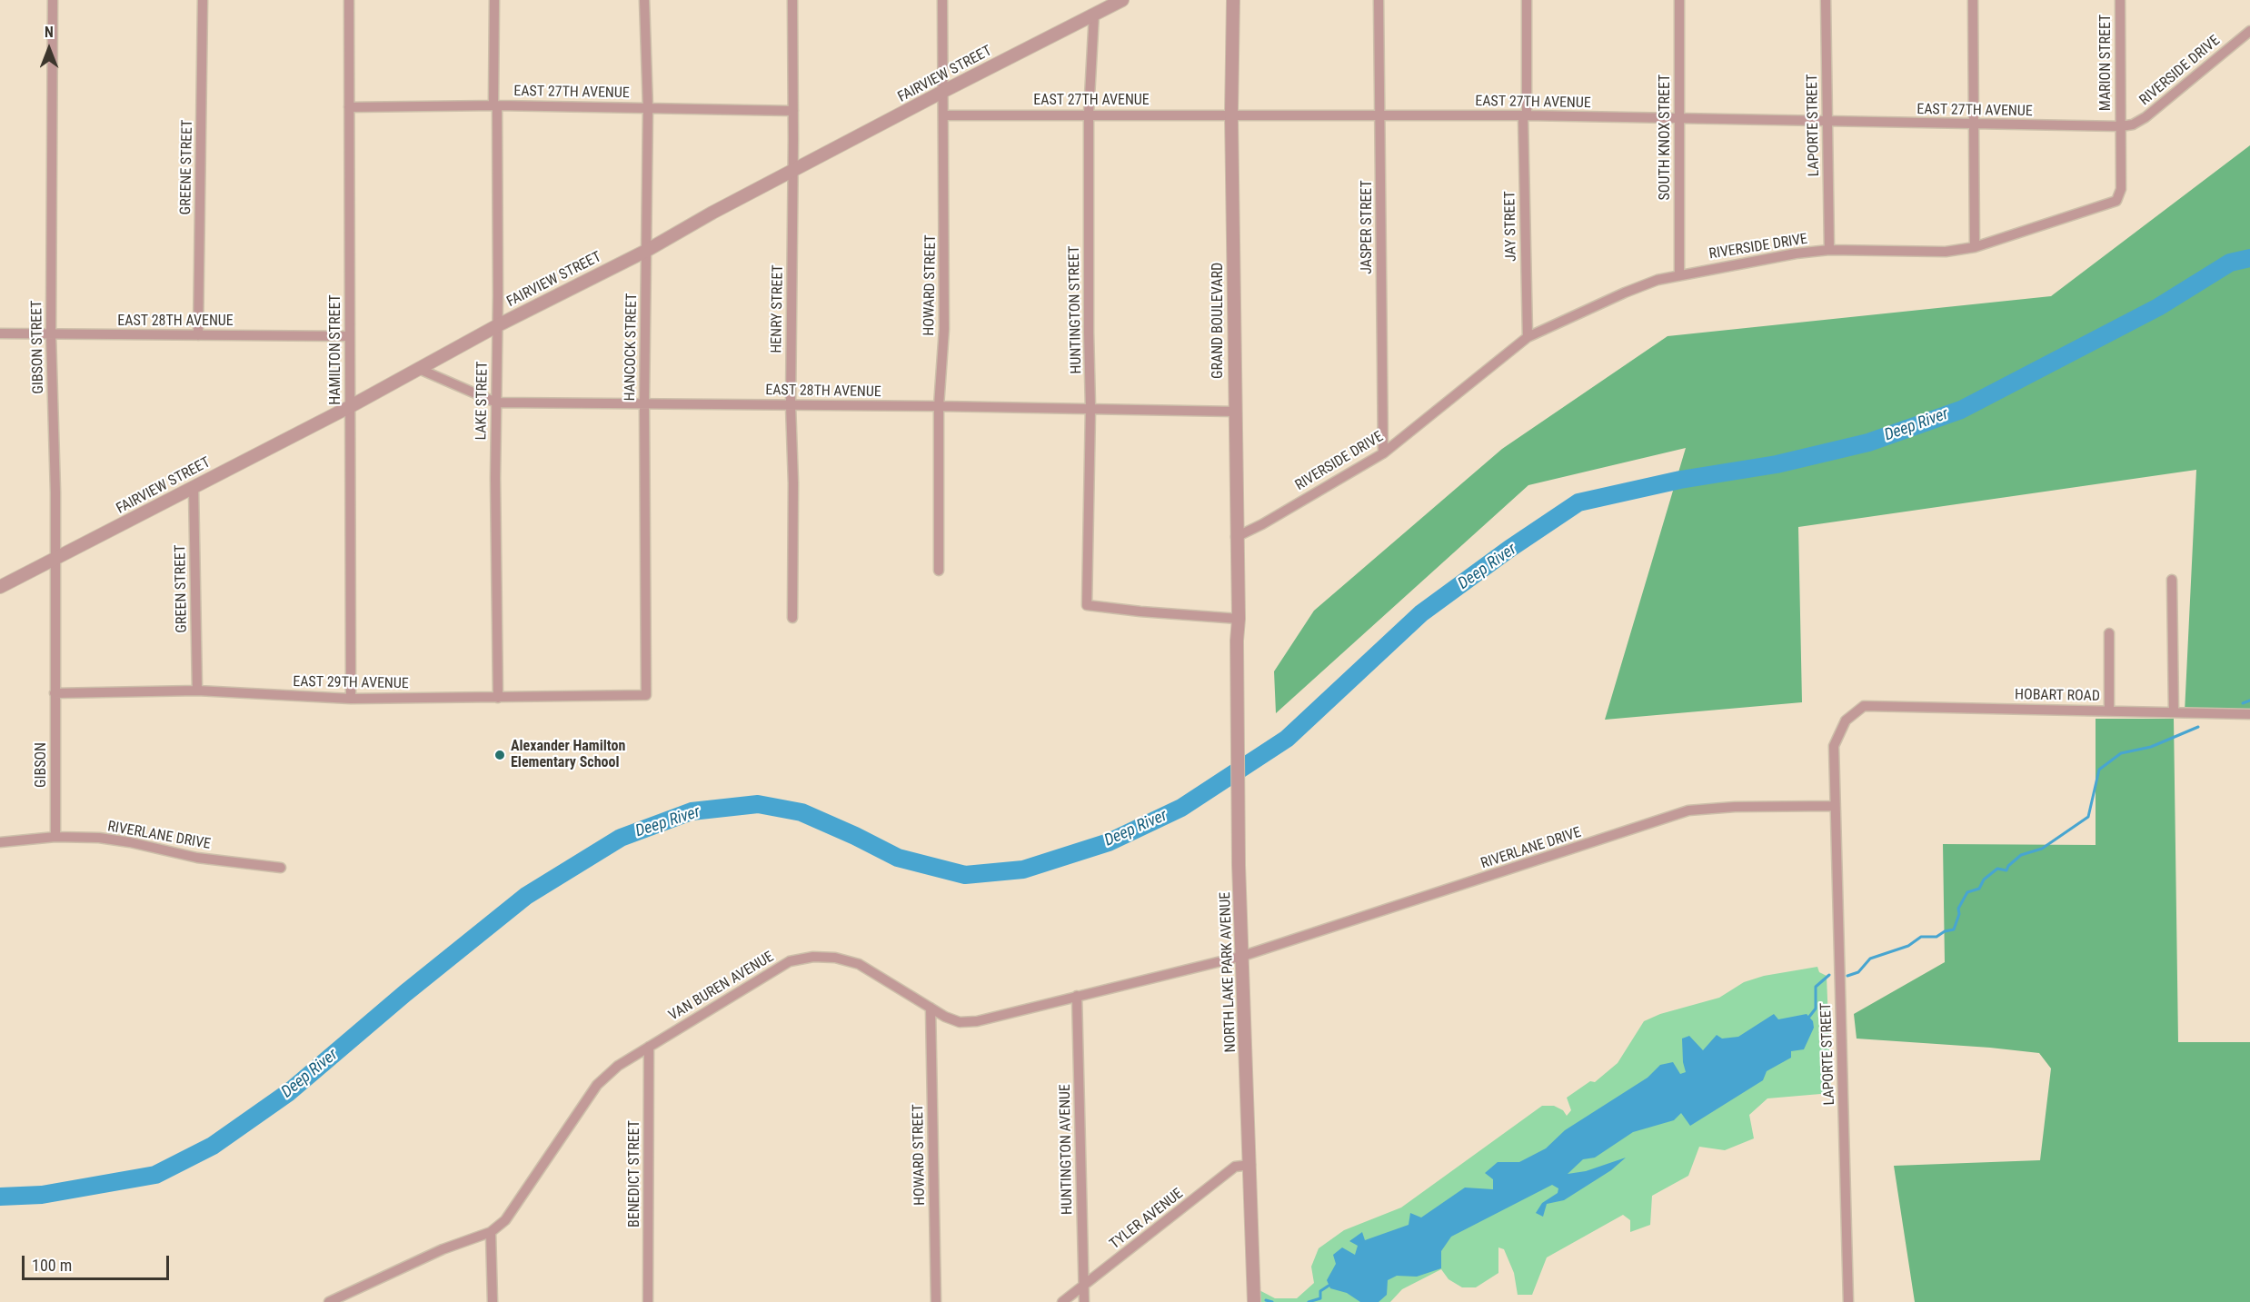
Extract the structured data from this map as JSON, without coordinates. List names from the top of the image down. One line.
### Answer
{"streets":{"street":["MARION STREET","RIVERSIDE DRIVE","FAIRVIEW STREET","EAST 27TH AVENUE","LAPORTE STREET","SOUTH KNOX STREET","GREENE STREET","JAY STREET","JASPER STREET","HOWARD STREET","HENRY STREET","HUNTINGTON STREET","GRAND BOULEVARD","EAST 28TH AVENUE","GIBSON STREET","HANCOCK STREET","HAMILTON STREET","LAKE STREET","GREEN STREET","EAST 29TH AVENUE","HOBART ROAD","GIBSON","RIVERLANE DRIVE","NORTH LAKE PARK AVENUE","VAN BUREN AVENUE","HUNTINGTON AVENUE","BENEDICT STREET","TYLER AVENUE"]},"crossings":[["MARION STREET","RIVERSIDE DRIVE"],["MARION STREET","EAST 27TH AVENUE"],["RIVERSIDE DRIVE","EAST 27TH AVENUE"],["RIVERSIDE DRIVE","LAPORTE STREET"],["RIVERSIDE DRIVE","SOUTH KNOX STREET"],["RIVERSIDE DRIVE","JAY STREET"],["RIVERSIDE DRIVE","JASPER STREET"],["RIVERSIDE DRIVE","GRAND BOULEVARD"],["FAIRVIEW STREET","HOWARD STREET"],["FAIRVIEW STREET","HENRY STREET"],["FAIRVIEW STREET","HUNTINGTON STREET"],["FAIRVIEW STREET","EAST 28TH AVENUE"],["FAIRVIEW STREET","GIBSON STREET"],["FAIRVIEW STREET","HANCOCK STREET"],["FAIRVIEW STREET","HAMILTON STREET"],["FAIRVIEW STREET","LAKE STREET"],["FAIRVIEW STREET","GREEN STREET"],["EAST 27TH AVENUE","LAPORTE STREET"],["EAST 27TH AVENUE","SOUTH KNOX STREET"],["EAST 27TH AVENUE","JAY STREET"],["EAST 27TH AVENUE","JASPER STREET"],["EAST 27TH AVENUE","HOWARD STREET"],["EAST 27TH AVENUE","HENRY STREET"],["EAST 27TH AVENUE","HUNTINGTON STREET"],["EAST 27TH AVENUE","GRAND BOULEVARD"],["EAST 27TH AVENUE","HANCOCK STREET"],["EAST 27TH AVENUE","HAMILTON STREET"],["EAST 27TH AVENUE","LAKE STREET"],["LAPORTE STREET","HOBART ROAD"],["LAPORTE STREET","RIVERLANE DRIVE"],["GREENE STREET","EAST 28TH AVENUE"],["HOWARD STREET","EAST 28TH AVENUE"],["HOWARD STREET","VAN BUREN AVENUE"],["HENRY STREET","EAST 28TH AVENUE"],["HUNTINGTON STREET","GRAND BOULEVARD"],["HUNTINGTON STREET","EAST 28TH AVENUE"],["GRAND BOULEVARD","EAST 28TH AVENUE"],["GRAND BOULEVARD","NORTH LAKE PARK AVENUE"],["EAST 28TH AVENUE","GIBSON STREET"],["EAST 28TH AVENUE","HANCOCK STREET"],["EAST 28TH AVENUE","HAMILTON STREET"],["EAST 28TH AVENUE","LAKE STREET"],["GIBSON STREET","EAST 29TH AVENUE"],["GIBSON STREET","GIBSON"],["HANCOCK STREET","EAST 29TH AVENUE"],["HAMILTON STREET","EAST 29TH AVENUE"],["LAKE STREET","EAST 29TH AVENUE"],["GREEN STREET","EAST 29TH AVENUE"],["EAST 29TH AVENUE","GIBSON"],["GIBSON","RIVERLANE DRIVE"],["RIVERLANE DRIVE","NORTH LAKE PARK AVENUE"],["RIVERLANE DRIVE","VAN BUREN AVENUE"],["NORTH LAKE PARK AVENUE","VAN BUREN AVENUE"],["NORTH LAKE PARK AVENUE","TYLER AVENUE"],["VAN BUREN AVENUE","HUNTINGTON AVENUE"],["VAN BUREN AVENUE","BENEDICT STREET"],["HUNTINGTON AVENUE","TYLER AVENUE"]],"water":["Deep River"],"places":["Alexander Hamilton Elementary School"],"scale_bar":"100 m","north":"top"}
